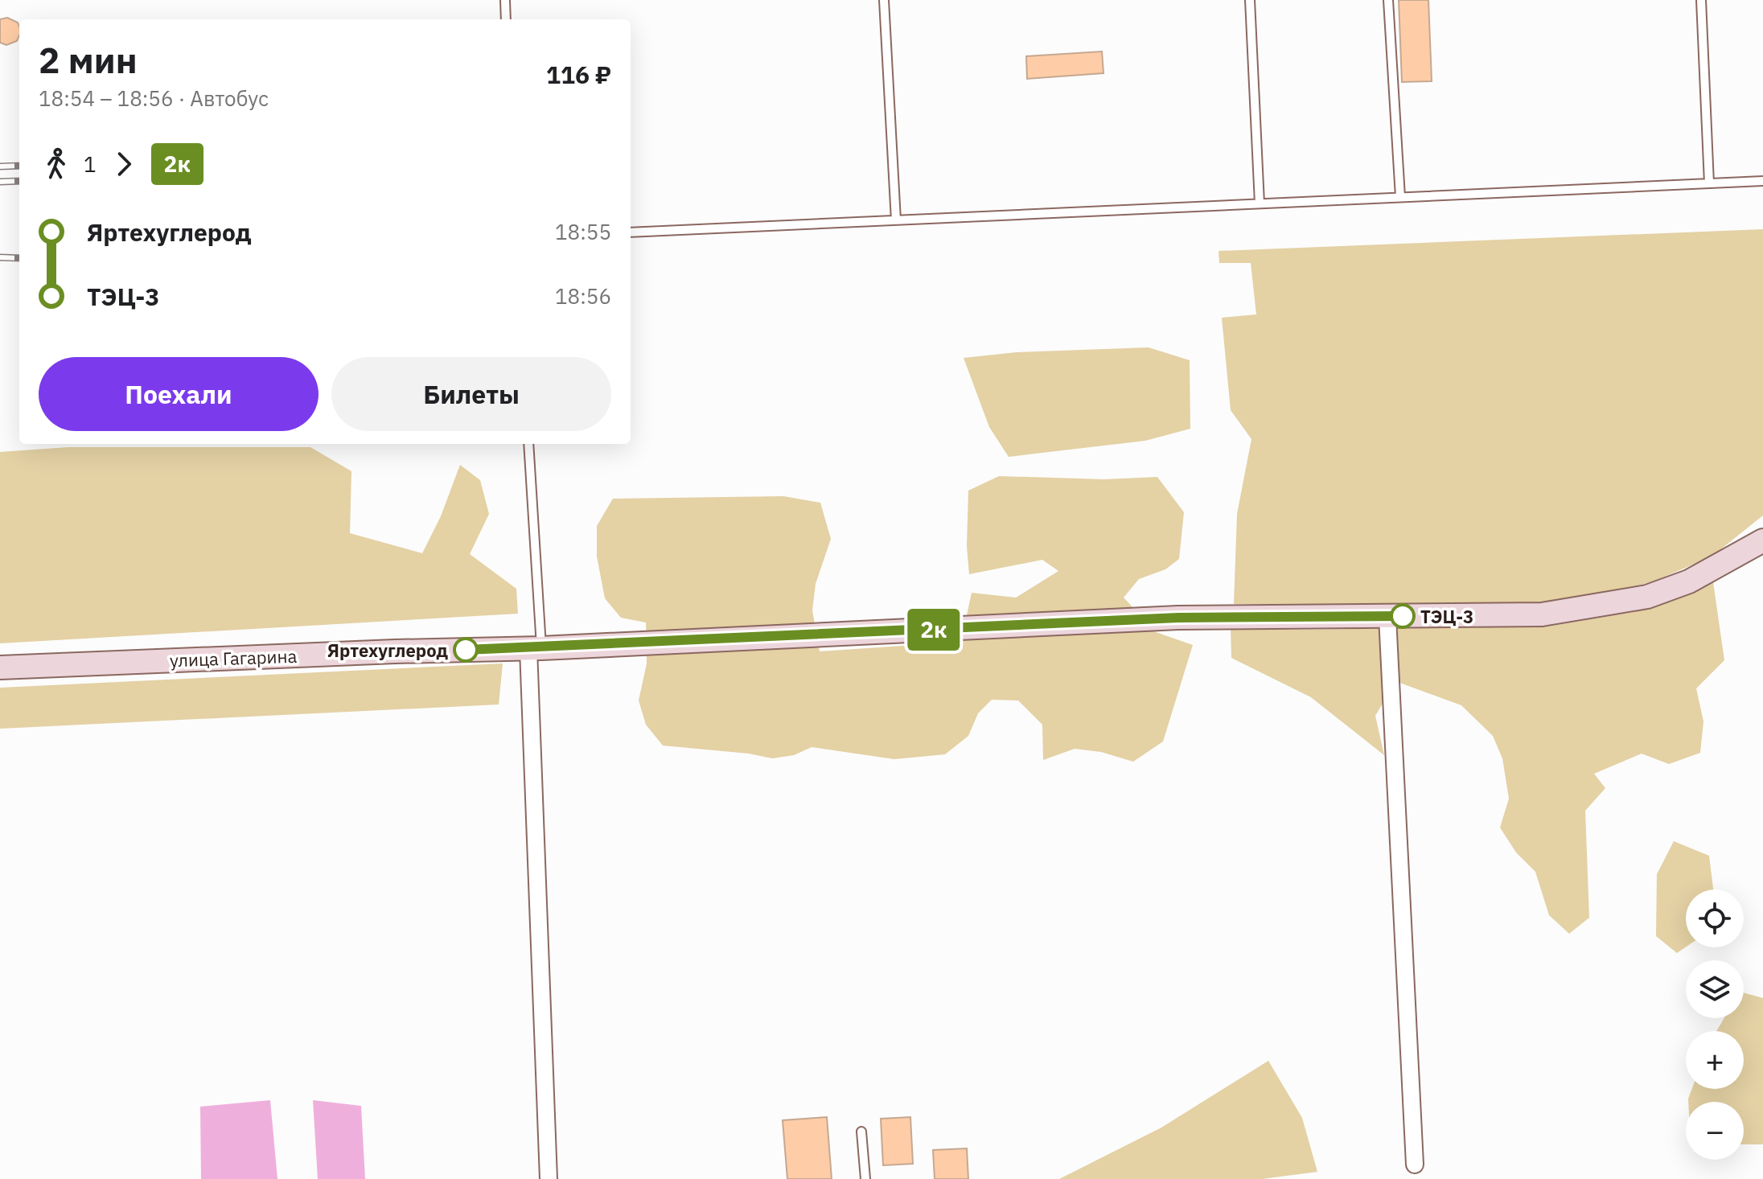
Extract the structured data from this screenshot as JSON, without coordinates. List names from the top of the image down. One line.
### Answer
{"streets":{"main road":["улица Гагарина"]},"places":["ТЭЦ-3","Яртехуглерод"],"lines":["bus line 2к"],"page":{"on_map":"2к","heading":["2 мин","18:54 – 18:56 · Автобус","116 ₽"],"legs":["1","2к"],"list":[{"name":"Яртехуглерод","value":"18:55"},{"name":"ТЭЦ-3","value":"18:56"}],"buttons":["Поехали","Билеты"],"map_buttons":["+","−"]}}
